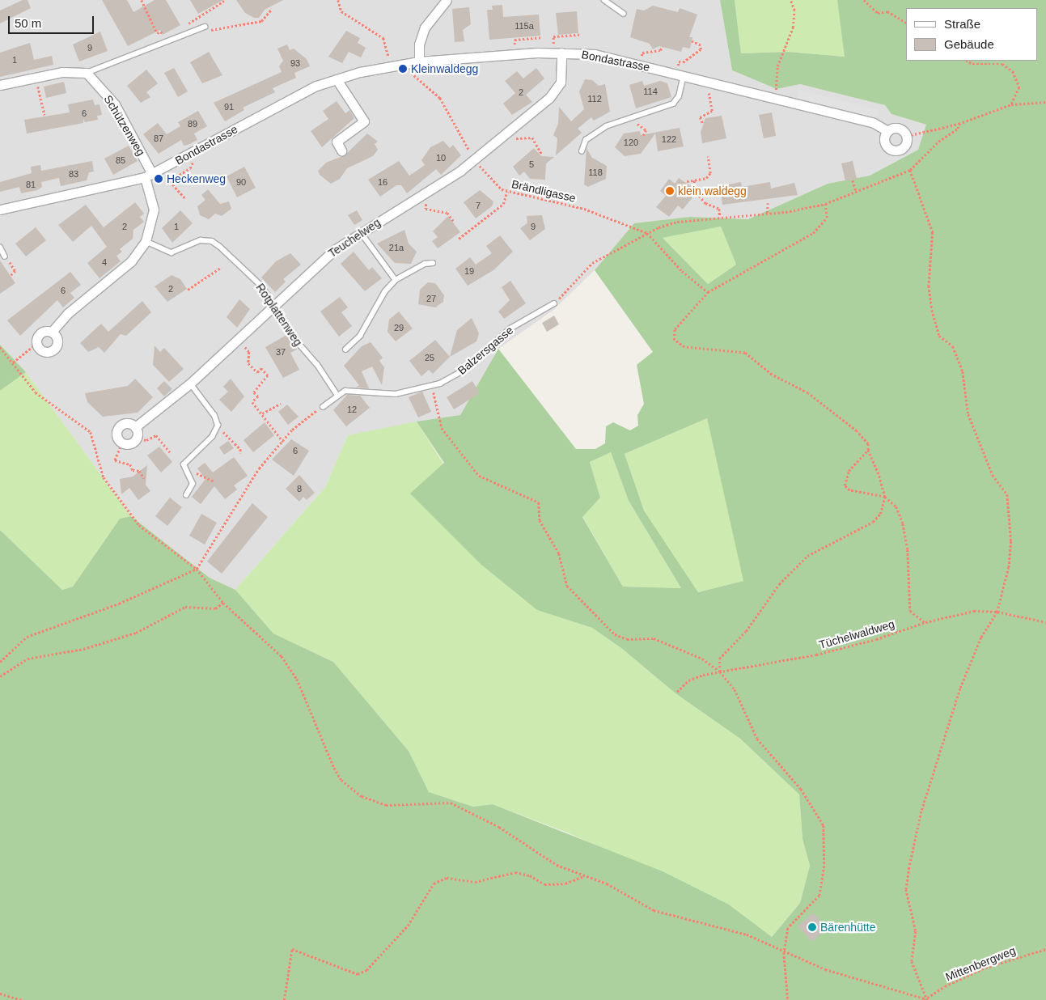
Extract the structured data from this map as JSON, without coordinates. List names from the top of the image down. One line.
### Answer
{"streets":{"street":["Bondastrasse","Schützenweg","Teuchelweg"],"lane":["Rotplattenweg","Balzersgasse"],"path":["Brändligasse","Tüchelwaldweg","Mittenbergweg"]},"crossings":[["Bondastrasse","Schützenweg"],["Bondastrasse","Teuchelweg"],["Brändligasse","Teuchelweg"],["Teuchelweg","Rotplattenweg"],["Rotplattenweg","Balzersgasse"]],"places":["Kleinwaldegg","Heckenweg","klein.waldegg","Bärenhütte"],"house_numbers":["115a","9","1","93","114","2","112","91","6","89","87","122","120","10","85","5","118","83","90","16","81","7","2","1","9","21a","4","19","2","6","27","29","37","25","12","6","8"],"legend":["Straße","Gebäude"],"scale_bar":"50 m"}
